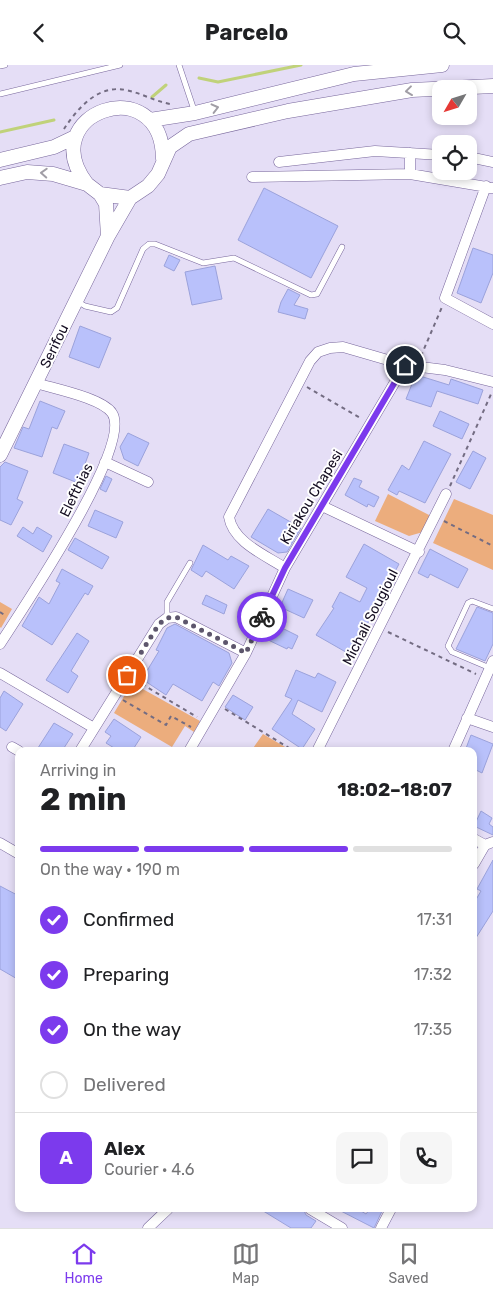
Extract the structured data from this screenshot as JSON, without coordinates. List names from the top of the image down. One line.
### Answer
{"streets":{"main road":["Serifou"],"street":["Elefthias","Kiriakou Chapesi","Michali Sougioul"]},"crossings":[["Serifou","Elefthias"]],"north":"bottom left","page":{"header":"Parcelo","heading":["2 min","Arriving in","18:02–18:07"],"panel":["Alex","Courier · 4.6"],"bar":"On the way · 190 m","list":[["Confirmed","17:31"],["Preparing","17:32"],["On the way","17:35"],"Delivered"],"round":"A","tabs":["Home","Map","Saved"]}}
